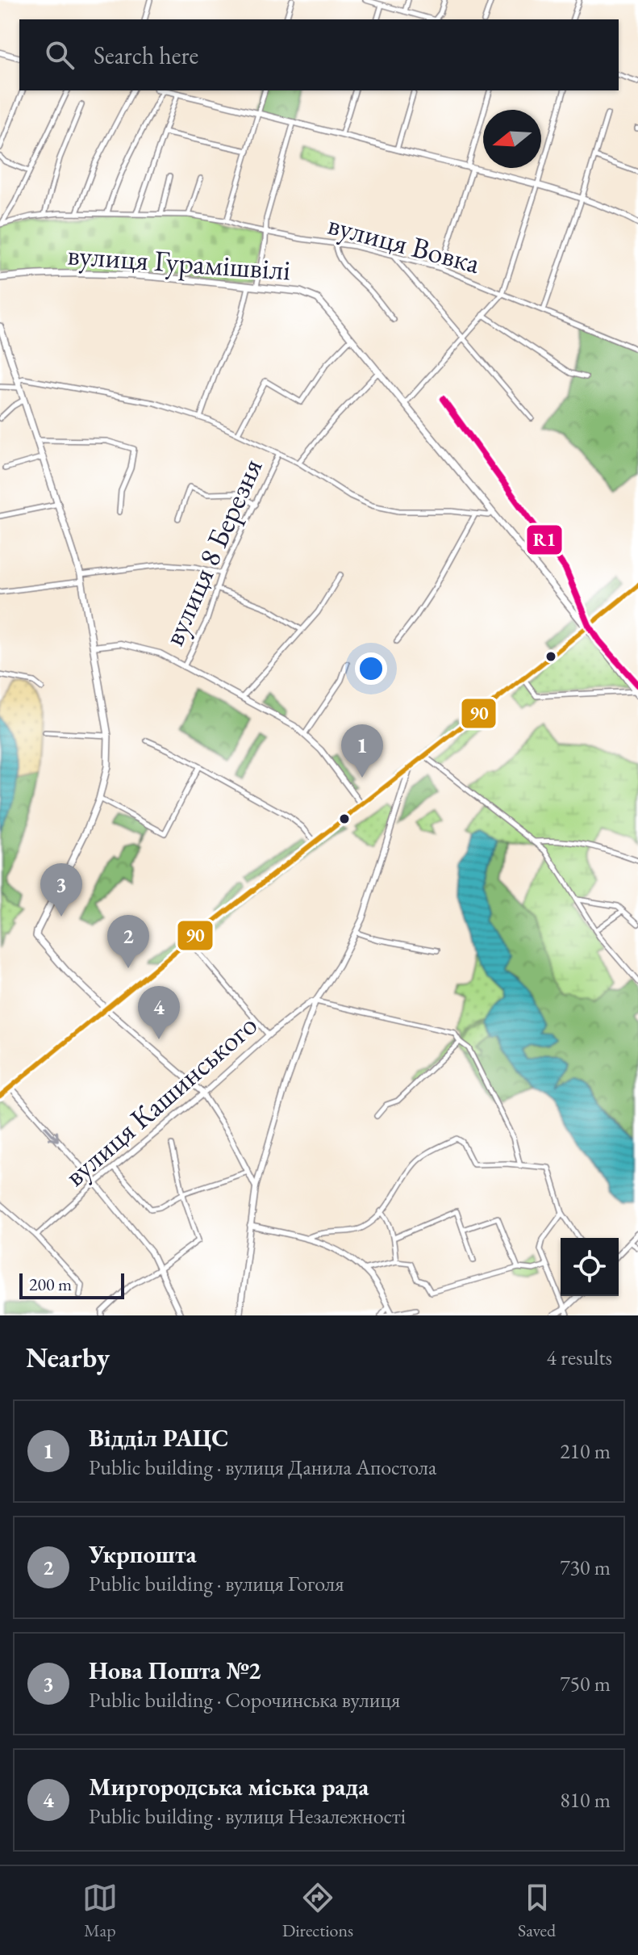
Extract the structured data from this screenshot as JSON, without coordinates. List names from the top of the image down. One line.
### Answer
{"streets":{"main road":["вулиця Гурамішвілі"],"street":["вулиця Вовка","вулиця 8 Березня","вулиця Кашинського"]},"lines":["transit line R1","transit line 90"],"scale_bar":"200 m","north":"left","page":{"search":"Search here","pins":["1","3","2","4"],"scale":"200 m","heading":["Nearby","4 results"],"list":[{"mark":"1","name":"Відділ РАЦС","note":"Public building · вулиця Данила Апостола","value":"210 m"},{"mark":"2","name":"Укрпошта","note":"Public building · вулиця Гоголя","value":"730 m"},{"mark":"3","name":"Нова Пошта №2","note":"Public building · Сорочинська вулиця","value":"750 m"},{"mark":"4","name":"Миргородська міська рада","note":"Public building · вулиця Незалежності","value":"810 m"}],"nav":["Map","Directions","Saved"]}}
